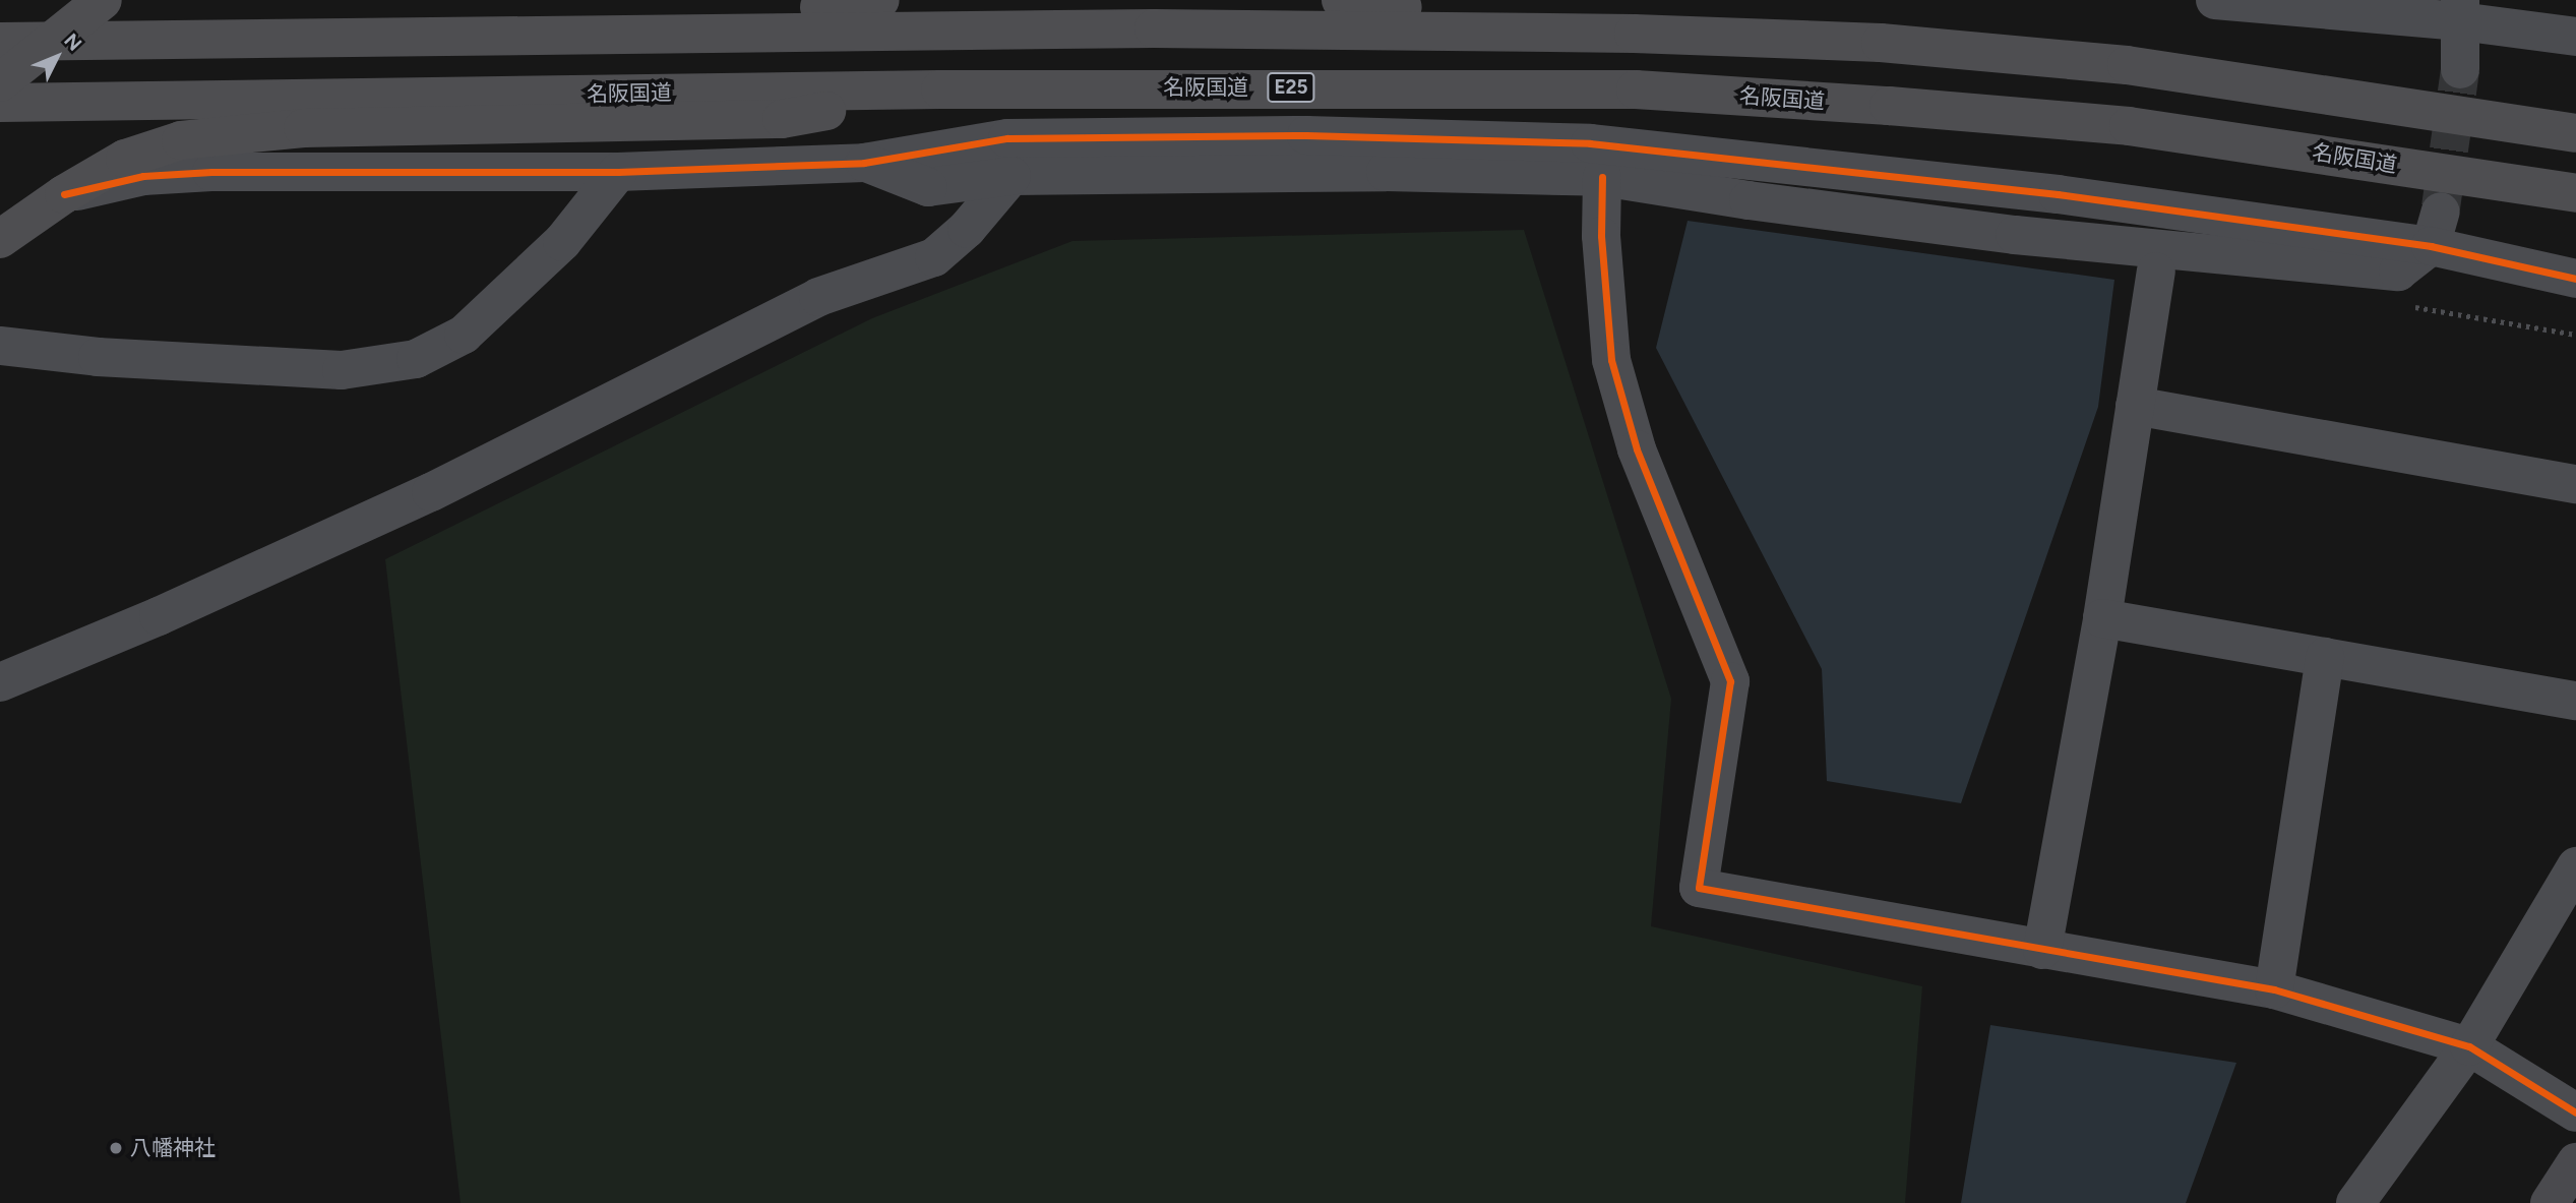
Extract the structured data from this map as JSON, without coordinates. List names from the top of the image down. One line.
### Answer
{"streets":{"highway":["名阪国道","E25"]},"places":["八幡神社"],"north":"top right"}
